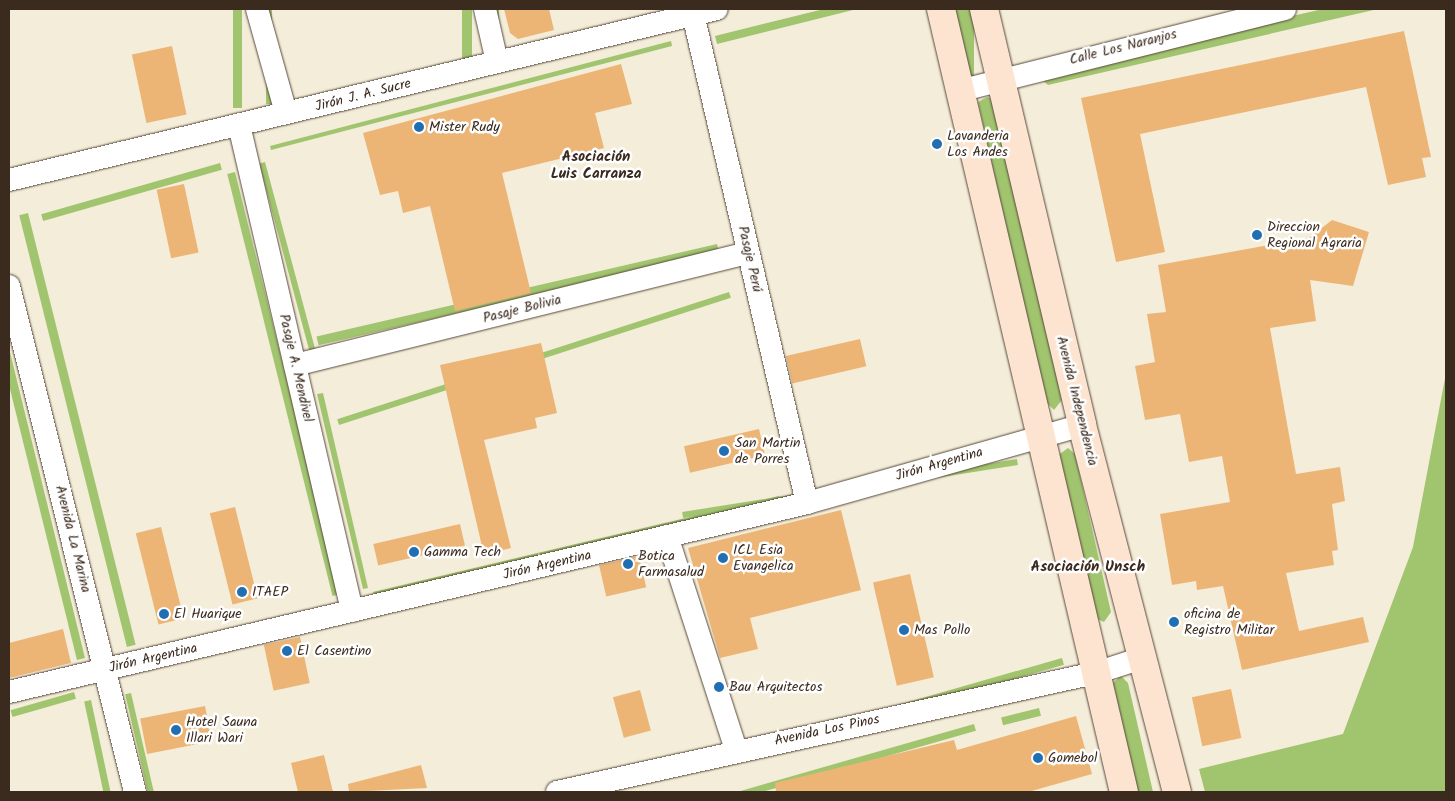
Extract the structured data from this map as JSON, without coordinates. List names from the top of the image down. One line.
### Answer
{"streets":{"street":["Calle Los Naranjos","Jirón J. A. Sucre","Pasaje Perú","Pasaje Bolivia","Pasaje A. Mendivel","Avenida Independencia","Jirón Argentina","Avenida La Marina","Avenida Los Pinos"]},"crossings":[["Calle Los Naranjos","Avenida Independencia"],["Jirón J. A. Sucre","Pasaje Perú"],["Jirón J. A. Sucre","Pasaje A. Mendivel"],["Pasaje Perú","Pasaje Bolivia"],["Pasaje Perú","Jirón Argentina"],["Pasaje Bolivia","Pasaje A. Mendivel"],["Pasaje A. Mendivel","Jirón Argentina"],["Avenida Independencia","Jirón Argentina"],["Avenida Independencia","Avenida Los Pinos"],["Jirón Argentina","Avenida La Marina"]],"districts":["Asociación Luis Carranza","Asociación Unsch"],"places":["Mister Rudy","Lavanderia Los Andes","Direccion Regional Agraria","San Martin de Porres","Gamma Tech","ICL Esia Evangelica","Botica Farmasalud","ITAEP","El Huarique","oficina de Registro Militar","Mas Pollo","El Casentino","Bau Arquitectos","Hotel Sauna Illari Wari","Gomebol"]}
